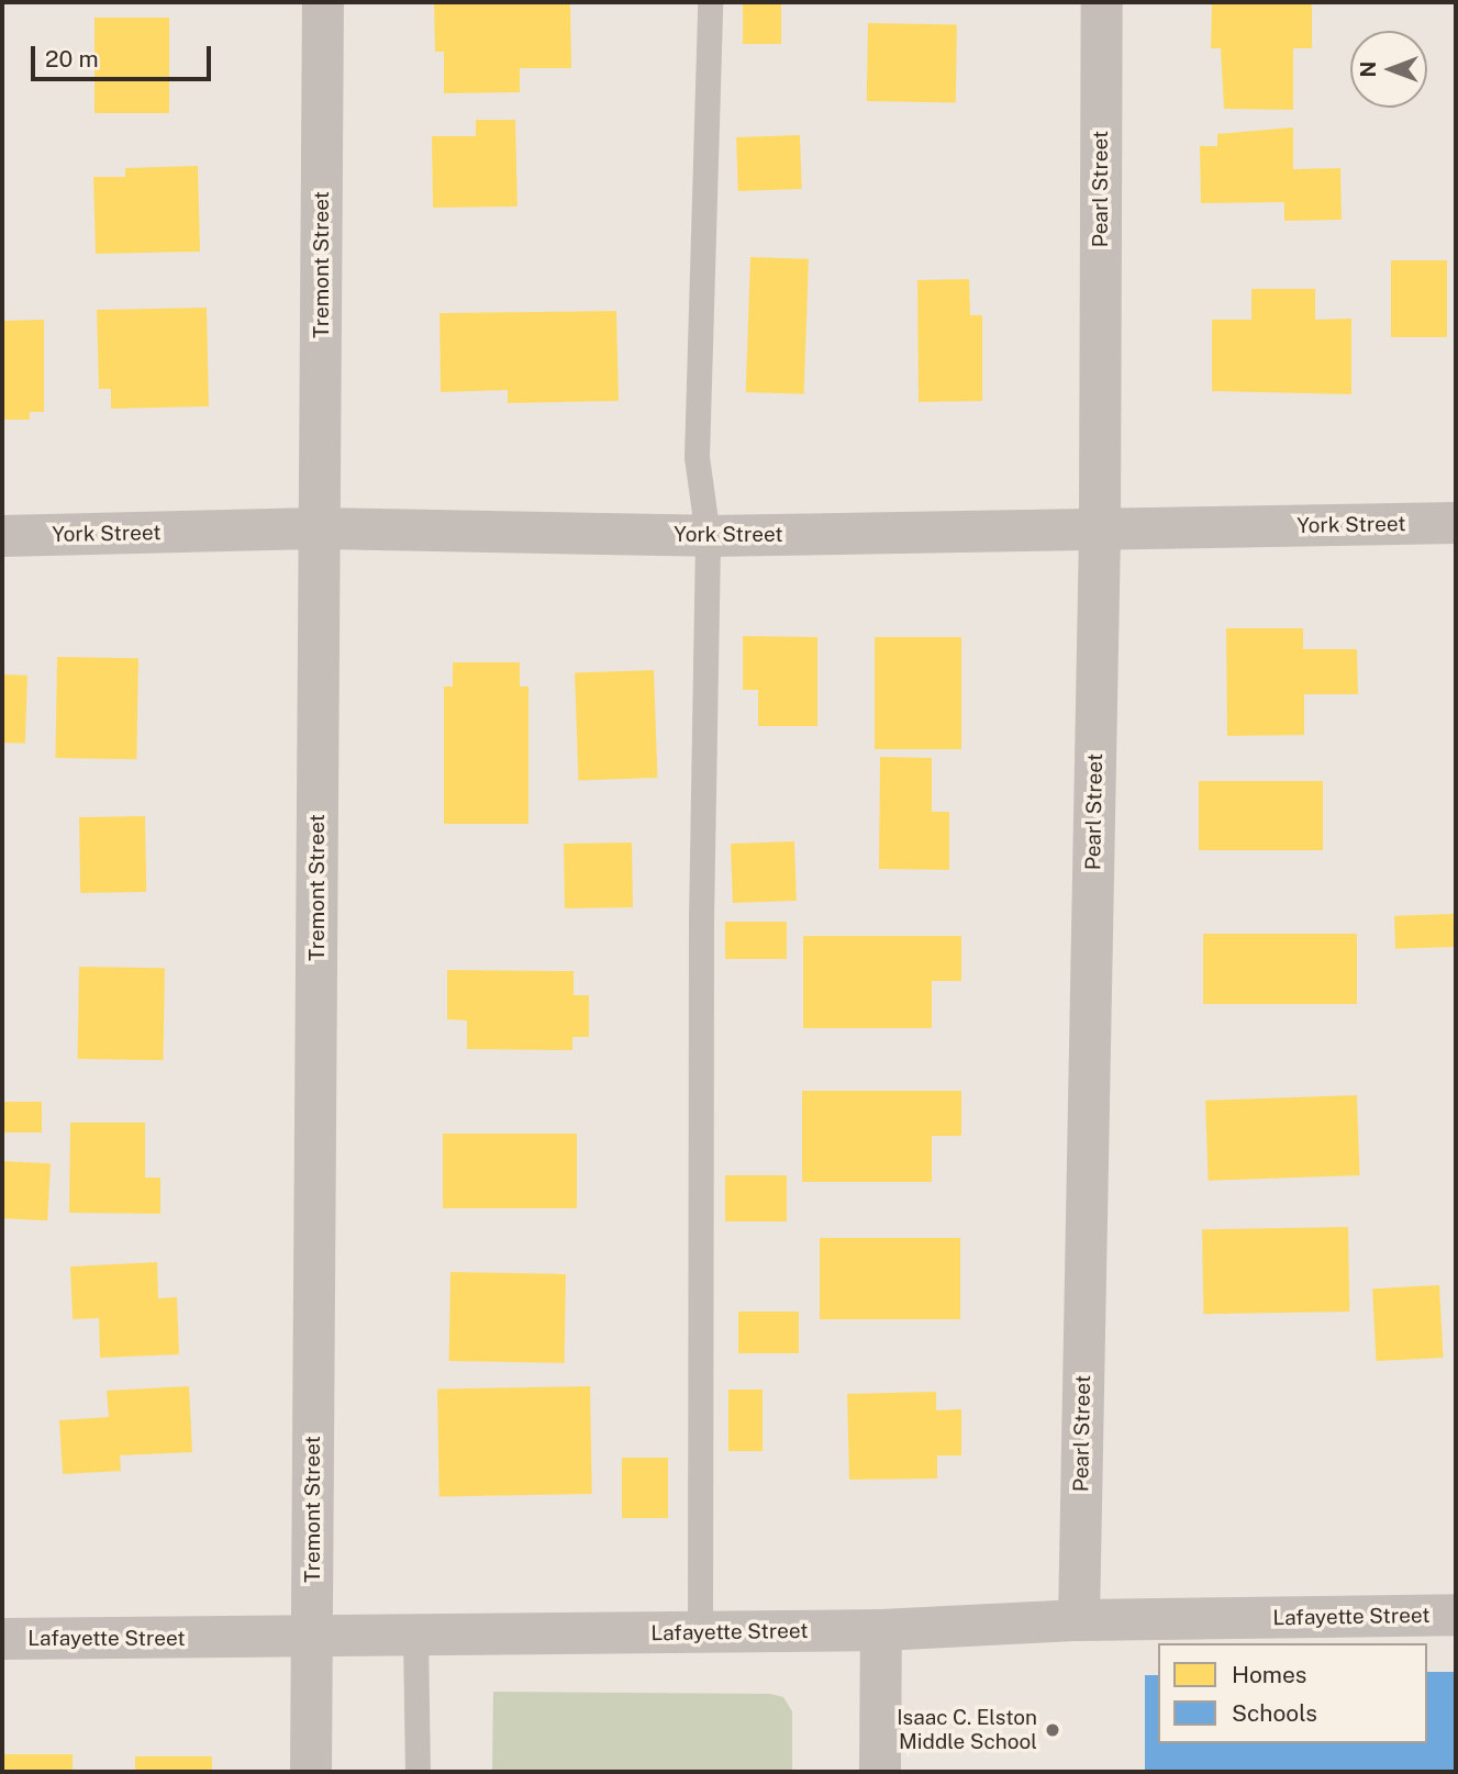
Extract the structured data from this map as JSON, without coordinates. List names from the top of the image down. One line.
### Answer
{"streets":{"street":["Pearl Street","Tremont Street","York Street","Lafayette Street"]},"crossings":[["Pearl Street","York Street"],["Pearl Street","Lafayette Street"],["Tremont Street","York Street"],["Tremont Street","Lafayette Street"]],"places":["Isaac C. Elston Middle School"],"legend":["Homes","Schools"],"scale_bar":"20 m","north":"left"}
